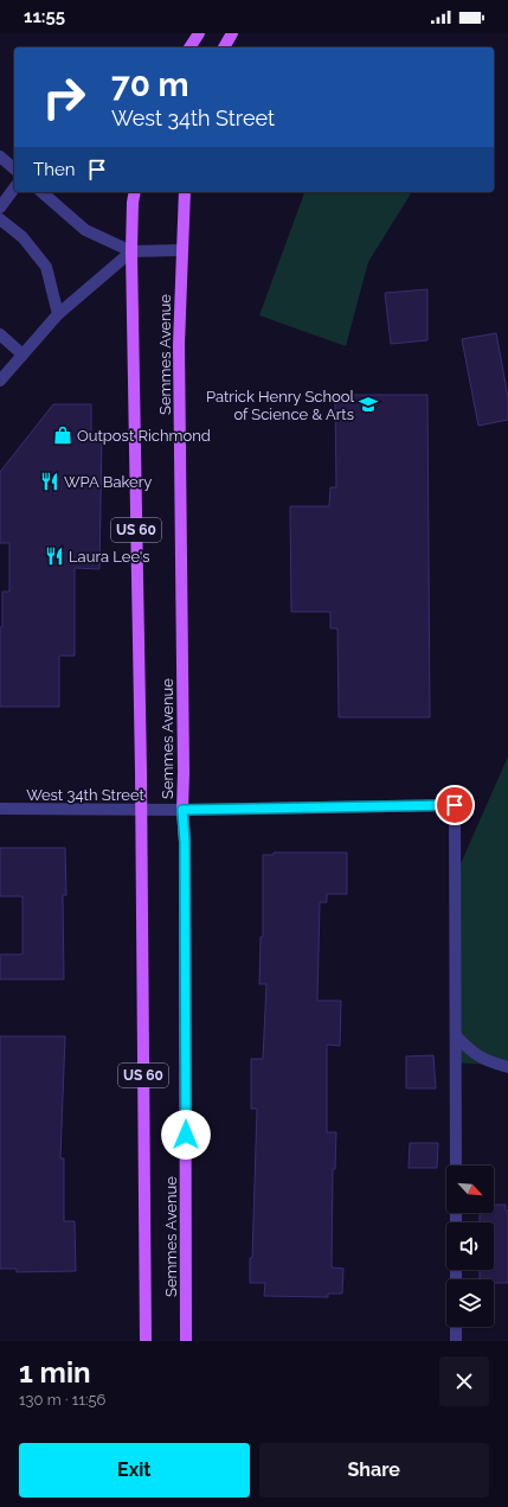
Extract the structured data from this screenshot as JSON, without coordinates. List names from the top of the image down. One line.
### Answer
{"streets":{"main road":["Semmes Avenue","US 60"],"street":["West 34th Street"]},"crossings":[["Semmes Avenue","US 60"],["Semmes Avenue","West 34th Street"]],"places":{"school or university":["Patrick Henry School of Science & Arts"],"shop":["Outpost Richmond"],"restaurant":["WPA Bakery","Laura Lee's"]},"north":"bottom right","page":{"status":"11:55","turn":["70 m","West 34th Street"],"then":"Then","heading":["1 min","130 m · 11:56"],"buttons":["Exit","Share"]}}
